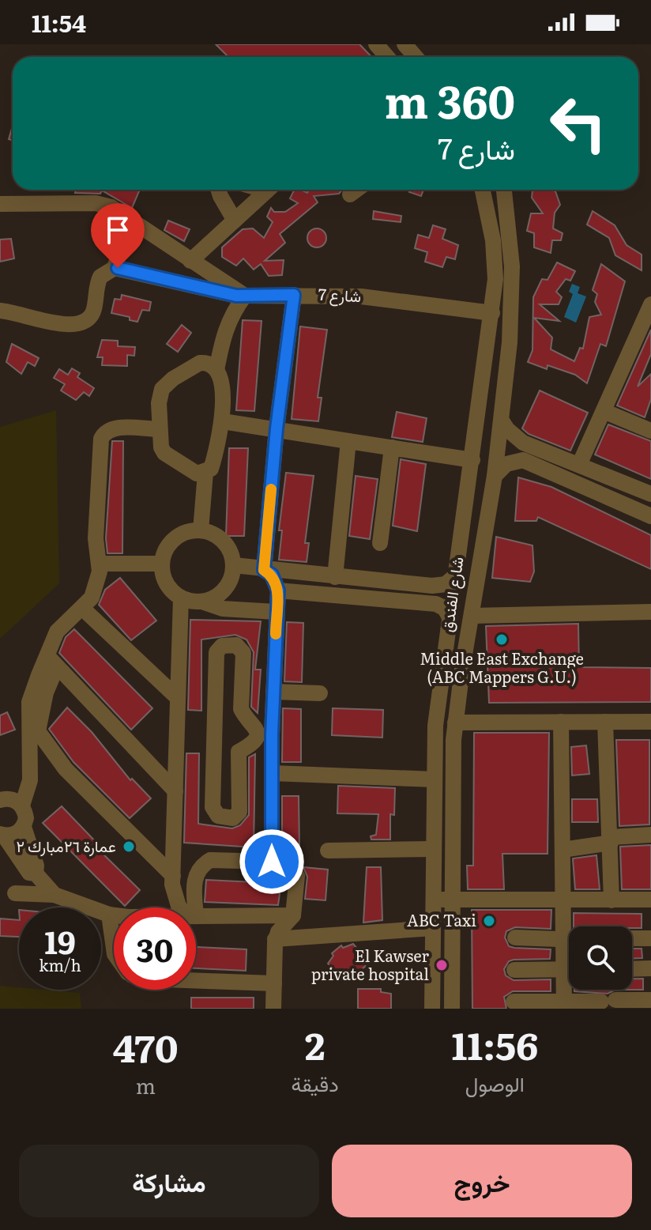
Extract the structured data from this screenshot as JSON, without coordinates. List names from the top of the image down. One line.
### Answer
{"streets":{"street":["شارع 7","شارع الفندق"]},"crossings":[["شارع 7","شارع الفندق"]],"places":["Middle East Exchange (ABC Mappers G.U.)","عمارة ٢٦مبارك ٢","ABC Taxi","El Kawser private hospital"],"page":{"status":"11:54","turn":["360 m","شارع 7"],"speed":"19 km/h","limit":"30","eta":["11:56","الوصول","2","دقيقة","470","m"],"buttons":["خروج","مشاركة"]}}
